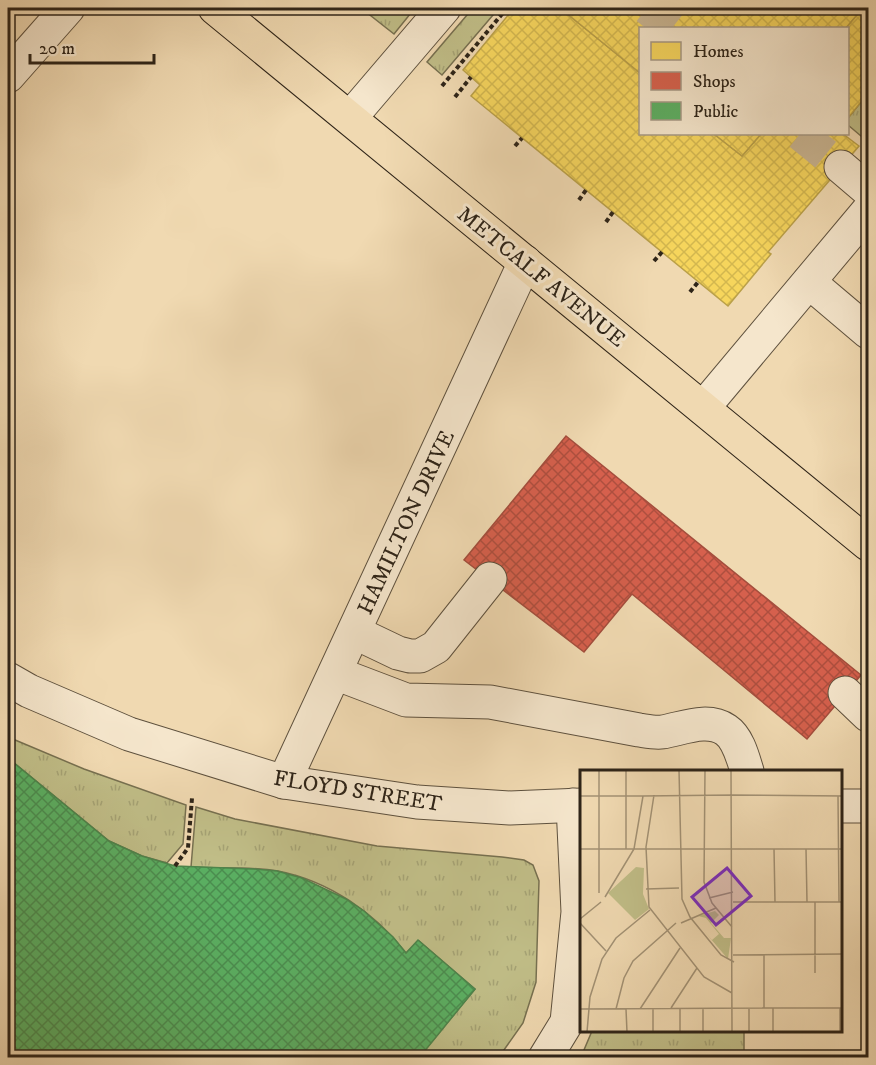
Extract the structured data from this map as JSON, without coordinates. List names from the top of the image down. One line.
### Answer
{"streets":{"main road":["METCALF AVENUE"],"street":["HAMILTON DRIVE","FLOYD STREET"]},"crossings":[["METCALF AVENUE","HAMILTON DRIVE"],["HAMILTON DRIVE","FLOYD STREET"]],"legend":["Homes","Shops","Public"],"scale_bar":"20 m"}
